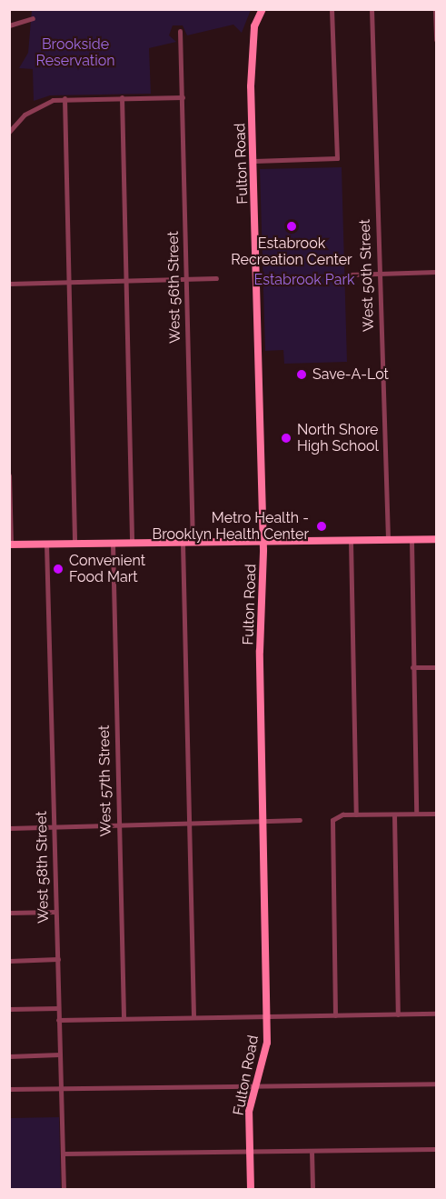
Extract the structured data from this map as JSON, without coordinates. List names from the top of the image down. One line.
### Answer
{"streets":{"main road":["Fulton Road"],"street":["West 50th Street","West 56th Street","West 57th Street","West 58th Street"]},"parks":["Brookside Reservation","Estabrook Park"],"places":["Estabrook Recreation Center","Save-A-Lot","North Shore High School","Metro Health - Brooklyn Health Center","Convenient Food Mart"]}
